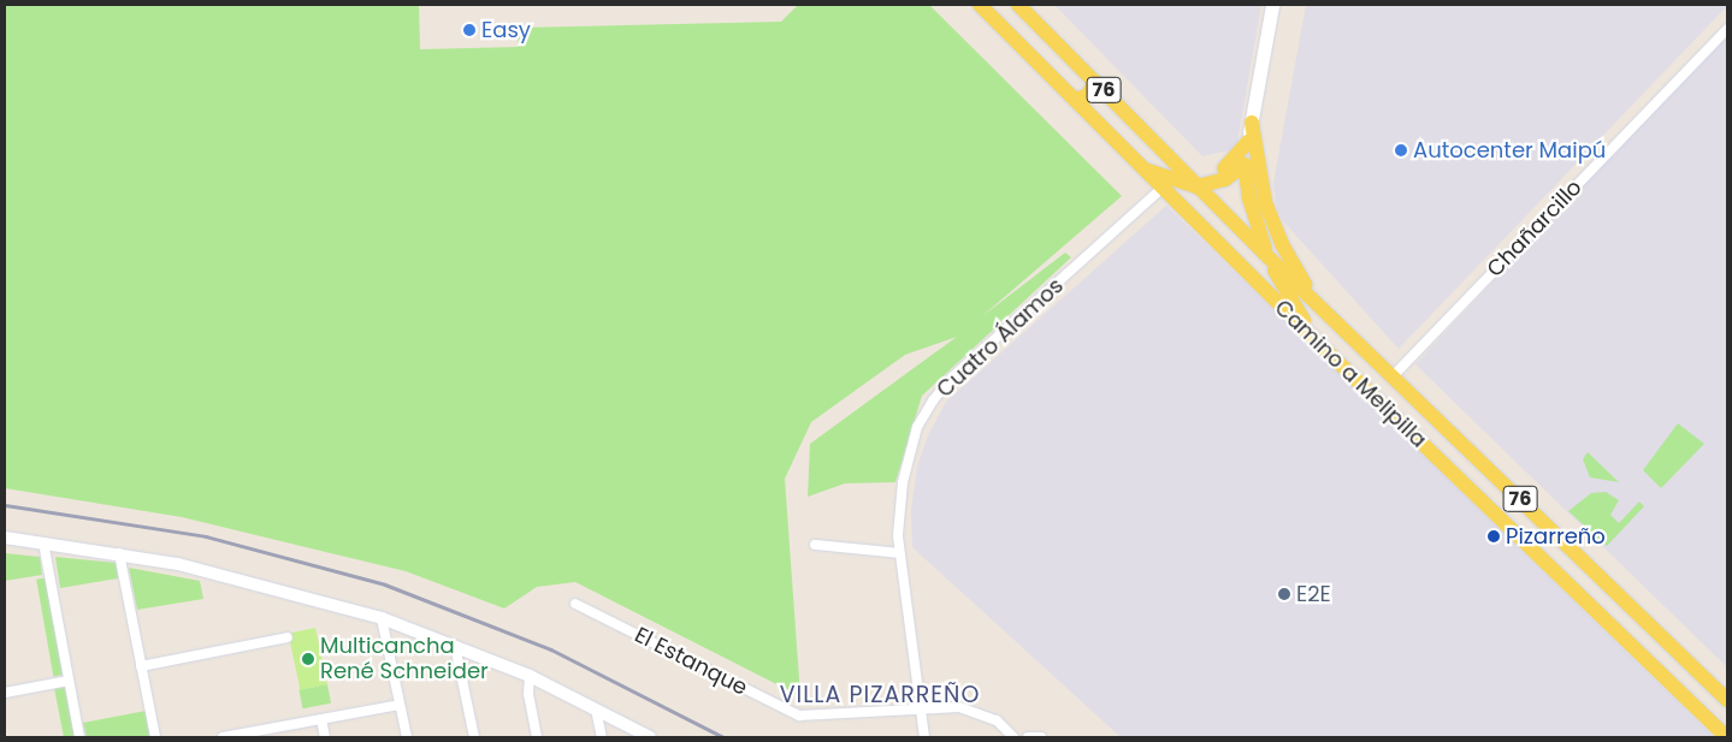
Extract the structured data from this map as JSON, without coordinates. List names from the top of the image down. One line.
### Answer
{"streets":{"main road":["76","Camino a Melipilla"],"street":["Chañarcillo","Cuatro Álamos","El Estanque"]},"crossings":[["Chañarcillo","Camino a Melipilla"],["Cuatro Álamos","Camino a Melipilla"],["Cuatro Álamos","El Estanque"]],"districts":["VILLA PIZARREÑO"],"places":["Easy","Autocenter Maipú","Pizarreño","E2E","Multicancha René Schneider"]}
